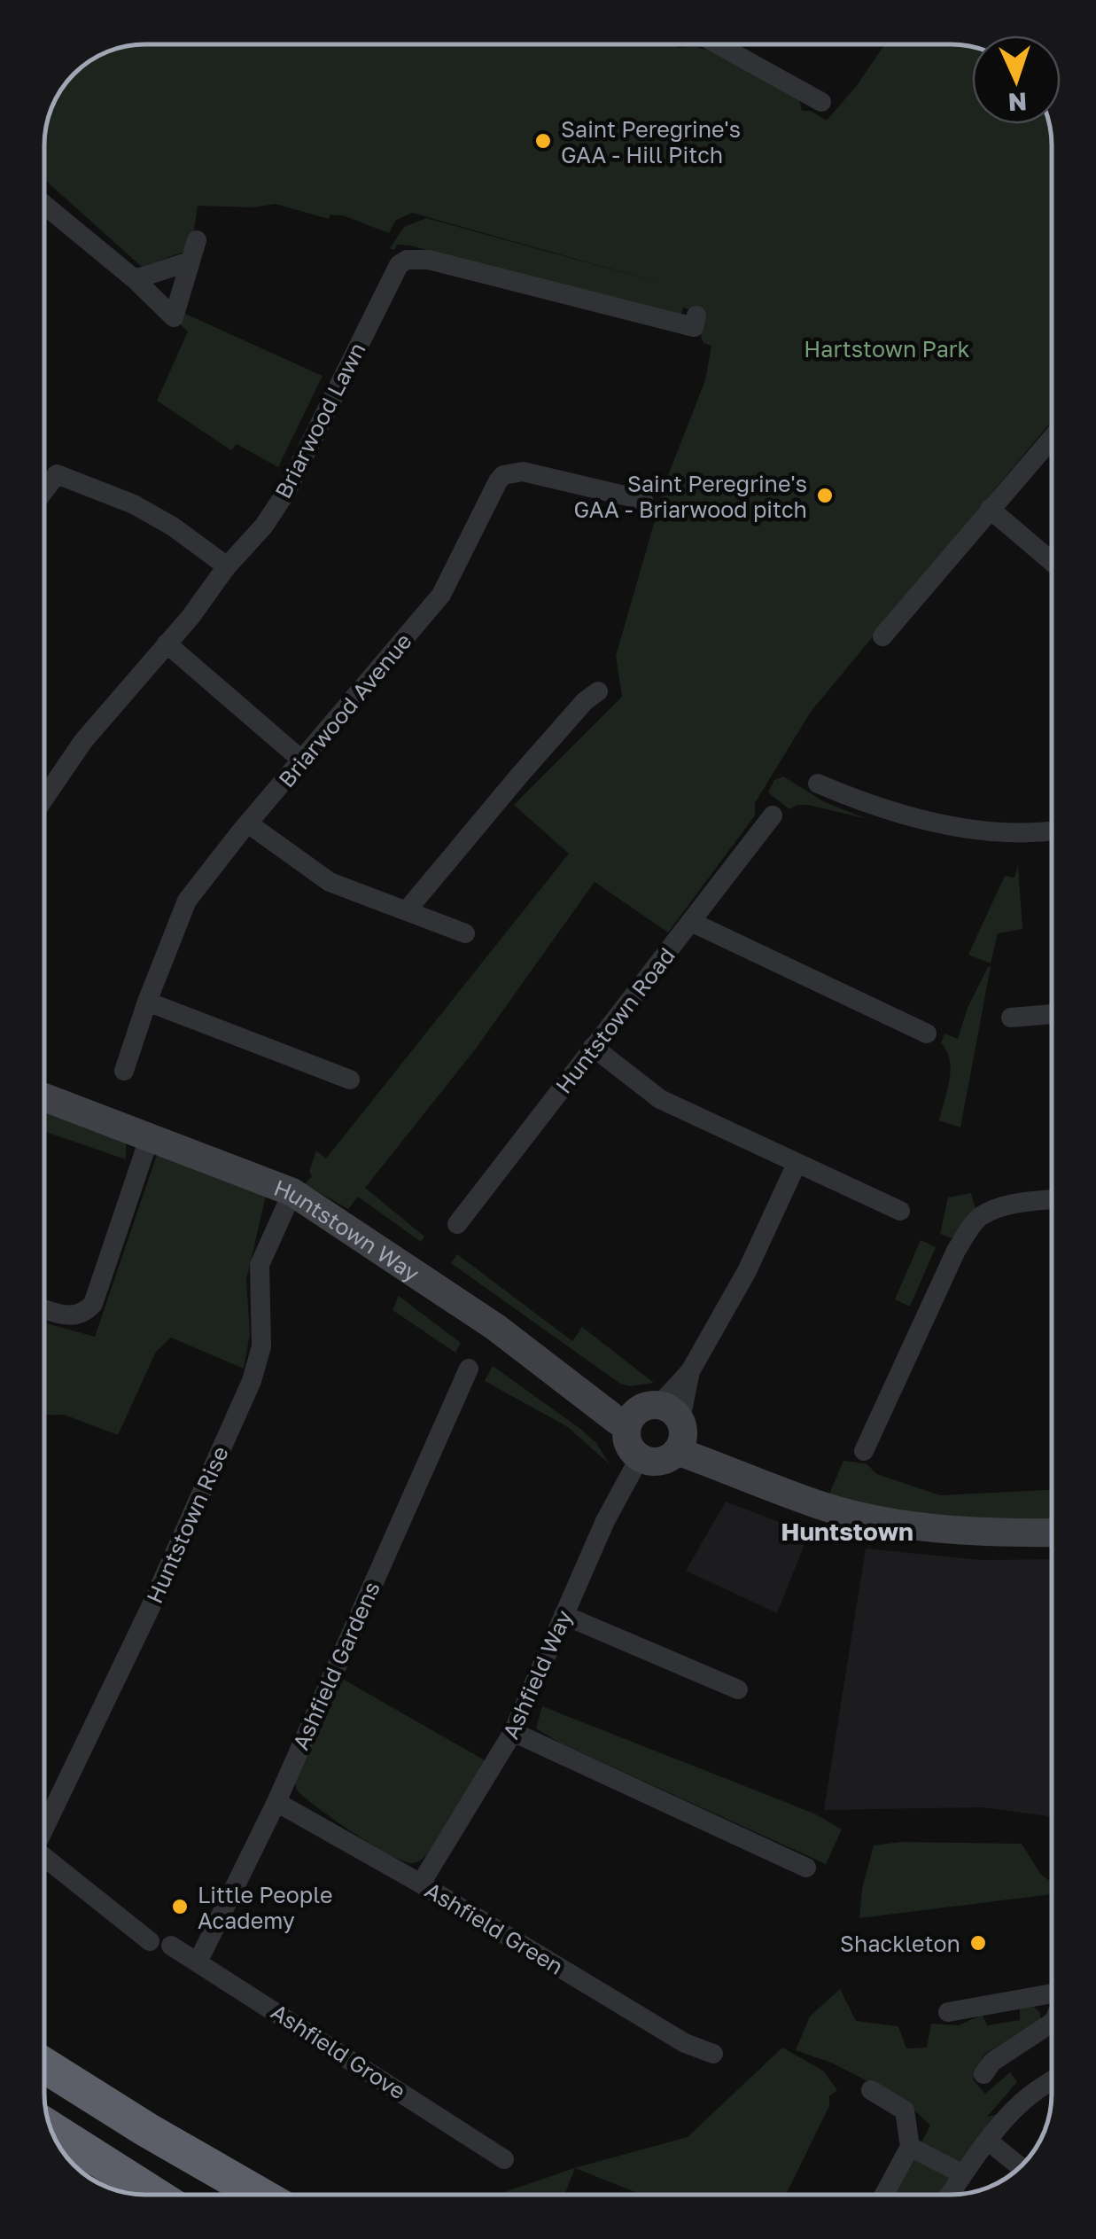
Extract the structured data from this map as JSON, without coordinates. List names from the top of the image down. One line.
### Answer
{"streets":{"street":["Briarwood Lawn","Briarwood Avenue","Huntstown Road","Huntstown Way","Huntstown Rise","Ashfield Gardens","Ashfield Way","Ashfield Green","Ashfield Grove"]},"crossings":[["Huntstown Way","Huntstown Rise"],["Huntstown Way","Ashfield Way"],["Ashfield Gardens","Ashfield Green"],["Ashfield Gardens","Ashfield Grove"],["Ashfield Way","Ashfield Green"]],"districts":["Huntstown"],"parks":["Hartstown Park"],"places":["Saint Peregrine's GAA - Hill Pitch","Saint Peregrine's GAA - Briarwood pitch","Little People Academy","Shackleton"],"north":"bottom"}
